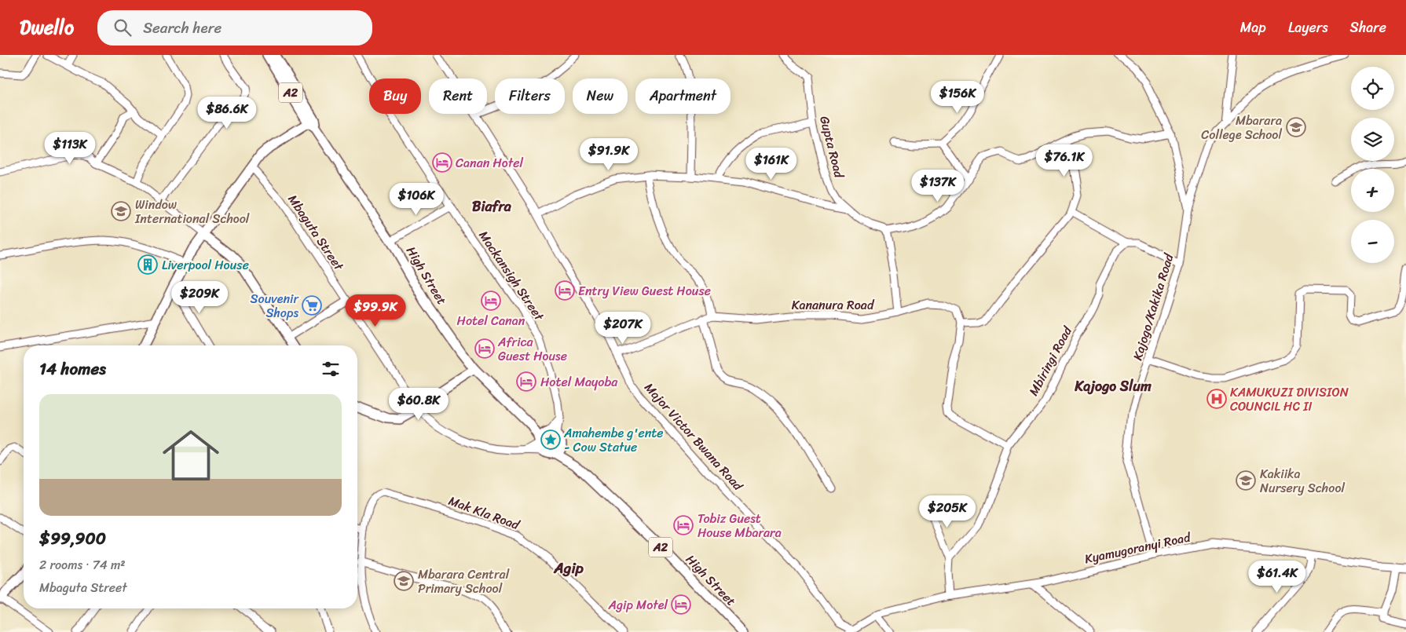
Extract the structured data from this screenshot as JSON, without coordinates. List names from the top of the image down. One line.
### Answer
{"streets":{"main road":["A2","High Street"],"street":["Gupta Road","Mbaguta Street","Mackansigh Street","Kananura Road","Kajogo/Kakika Road","Mbiringi Road","Major Victor Bwana Road","Mak Kla Road","Kyamugoranyi Road"]},"crossings":[["A2","Mbaguta Street"],["A2","High Street"],["A2","Mackansigh Street"],["Mbaguta Street","High Street"],["Mbaguta Street","Mackansigh Street"],["High Street","Mackansigh Street"],["Kananura Road","Major Victor Bwana Road"],["Kajogo/Kakika Road","Kyamugoranyi Road"],["Major Victor Bwana Road","Kyamugoranyi Road"]],"districts":["Biafra","Kajogo Slum","Agip"],"places":{"school or university":["Mbarara College School","Window International School","Kakiika Nursery School","Mbarara Central Primary School"],"hotel":["Canan Hotel","Entry View Guest House","Hotel Canan","Africa Guest House","Hotel Mayoba","Tobiz Guest House Mbarara","Agip Motel"],"building":["Liverpool House"],"supermarket":["Souvenir Shops"],"hospital":["KAMUKUZI DIVISION COUNCIL HC II"],"place":["Amahembe g'ente - Cow Statue"]},"page":{"header":"Dwello","search":"Search here","nav":["Map","Layers","Share"],"map_buttons":["+","−"],"chip":["Buy","Rent","Filters","New","Apartment"],"price":["$156K","$86.6K","$113K","$91.9K","$76.1K","$161K","$137K","$106K","$209K","$99.9K","$207K","$60.8K","$205K","$61.4K"],"heading":"14 homes","list":[{"name":"$99,900","note":"2 rooms · 74 m² · Mbaguta Street"}]}}
